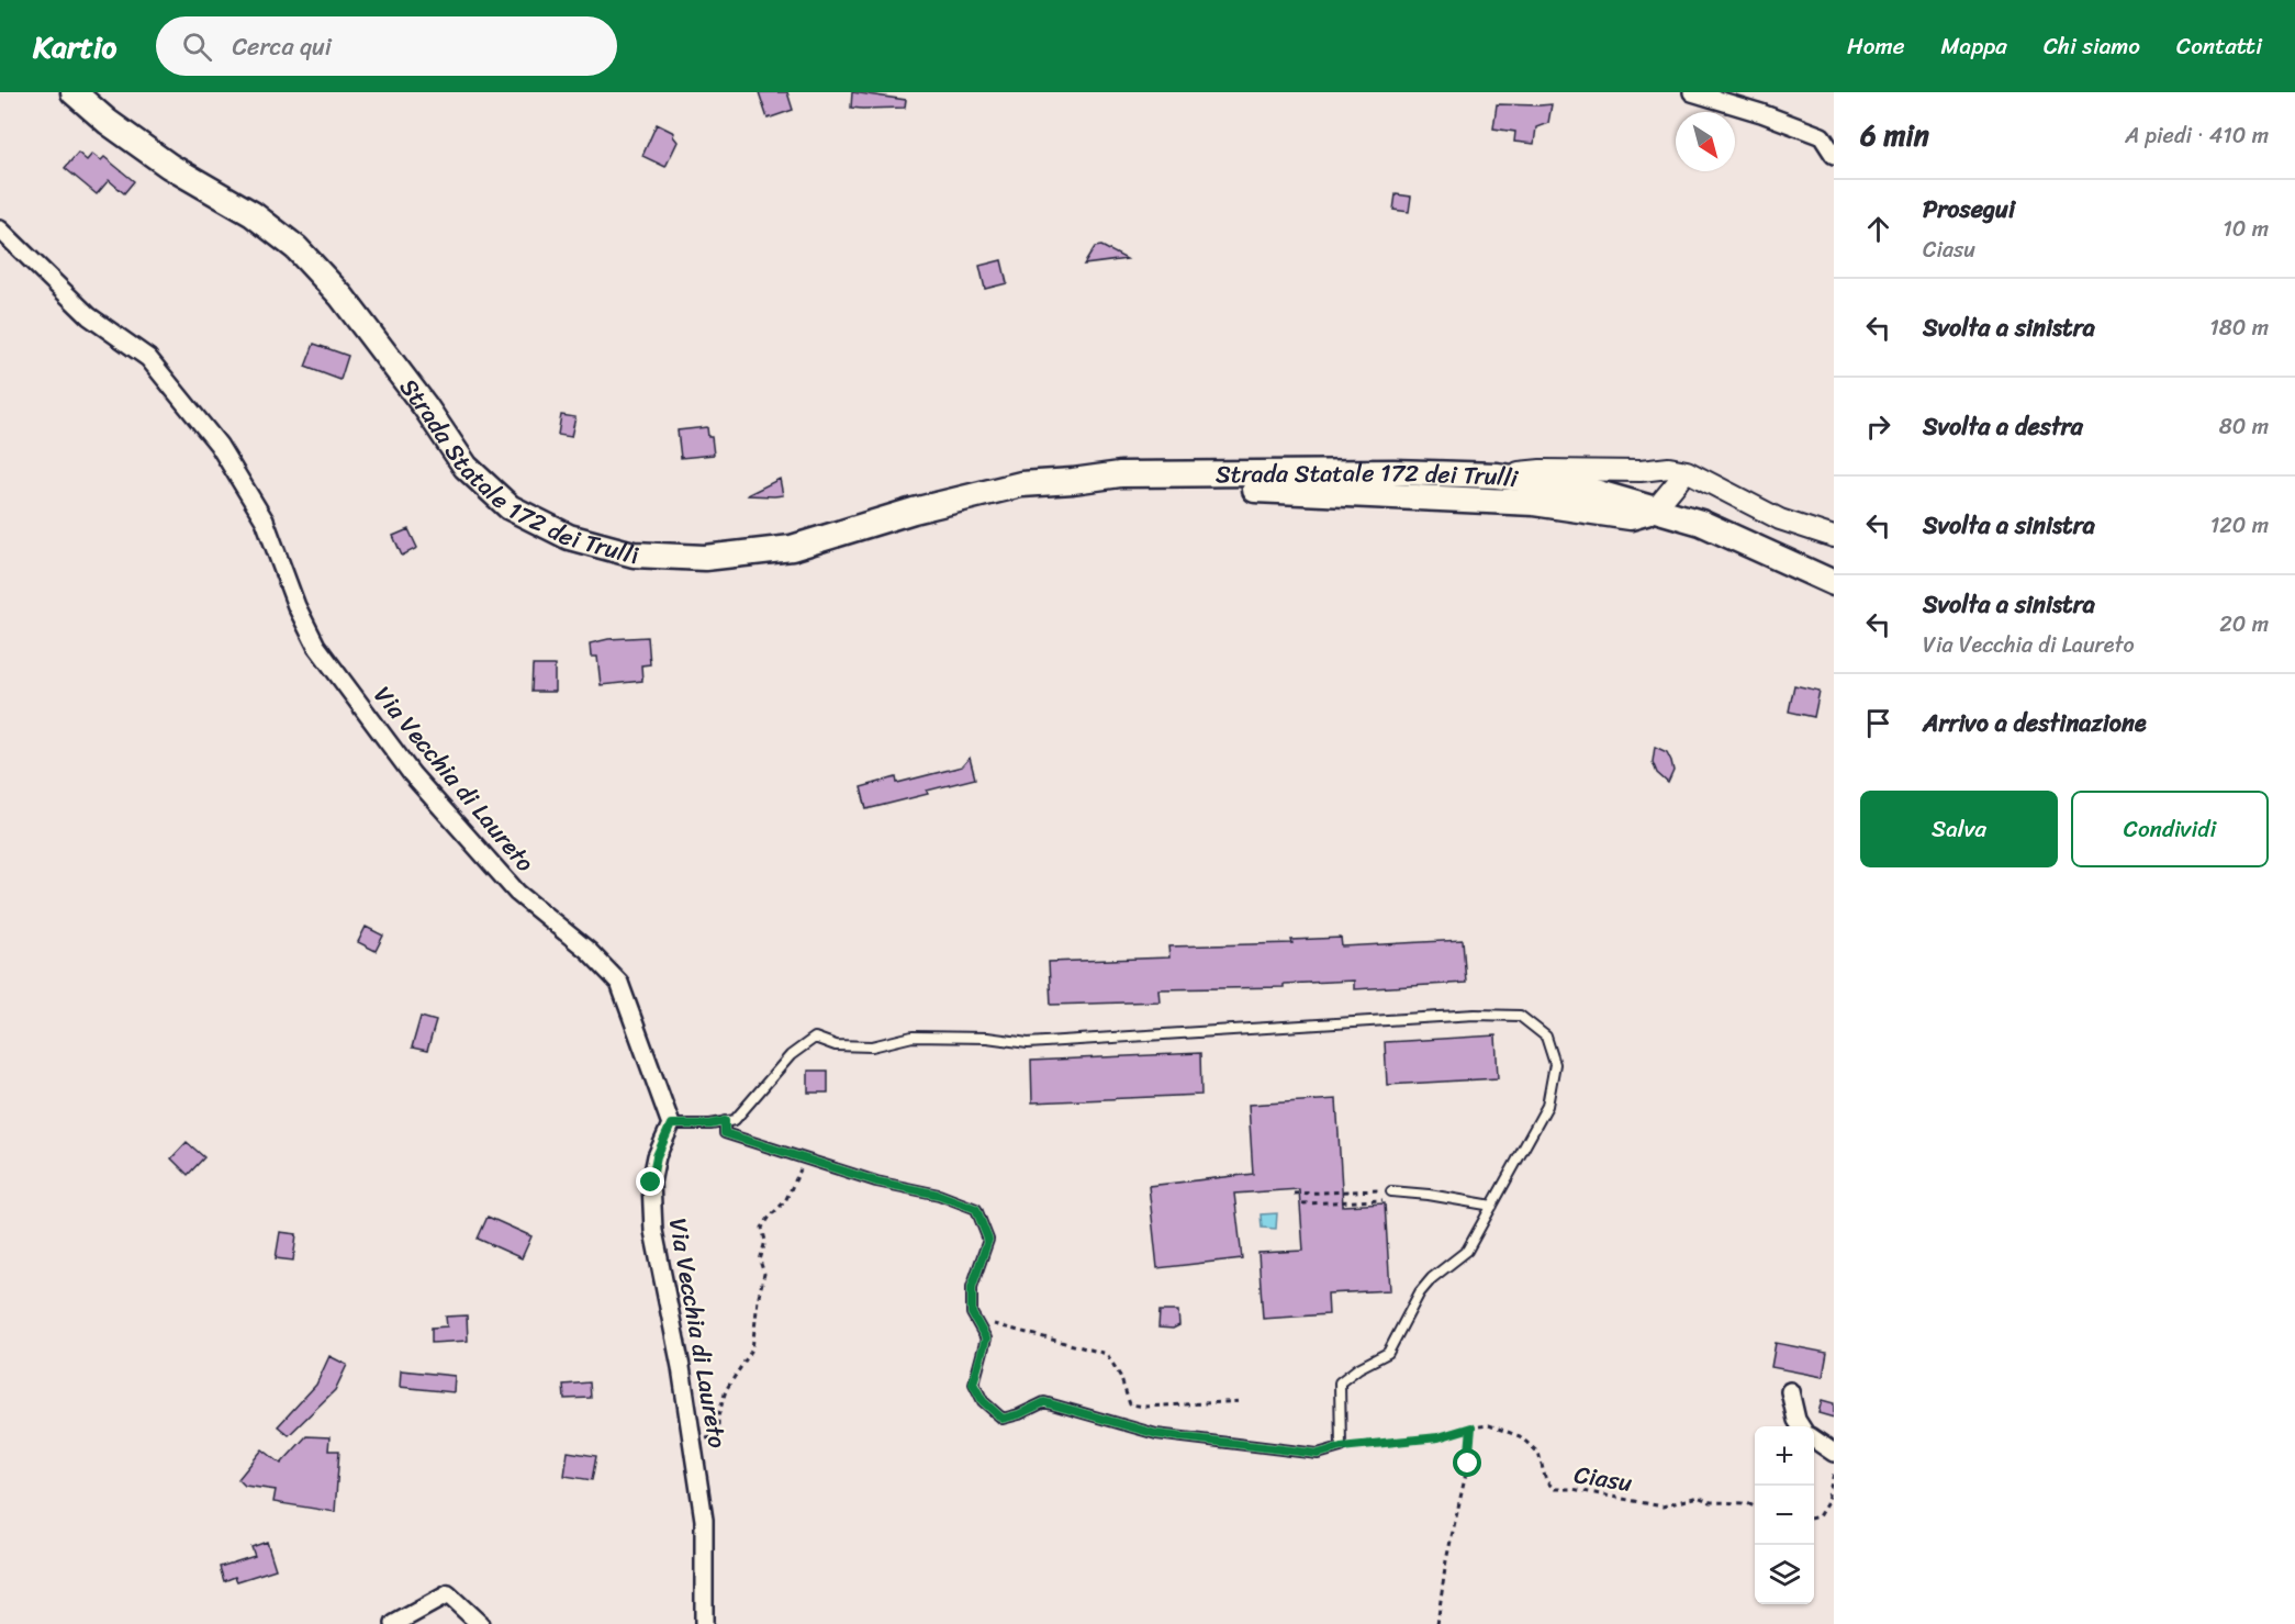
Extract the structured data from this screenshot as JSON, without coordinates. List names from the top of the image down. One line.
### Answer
{"streets":{"main road":["Strada Statale 172 dei Trulli"],"street":["Via Vecchia di Laureto"],"path":["Ciasu"]},"north":"bottom right","page":{"header":"Kartio","search":"Cerca qui","nav":["Home","Mappa","Chi siamo","Contatti"],"heading":["6 min","A piedi · 410 m"],"list":[["Prosegui","Ciasu","10 m"],["Svolta a sinistra","180 m"],["Svolta a destra","80 m"],["Svolta a sinistra","120 m"],["Svolta a sinistra","Via Vecchia di Laureto","20 m"],"Arrivo a destinazione"],"buttons":["Salva","Condividi"],"map_buttons":["+","−"]}}
